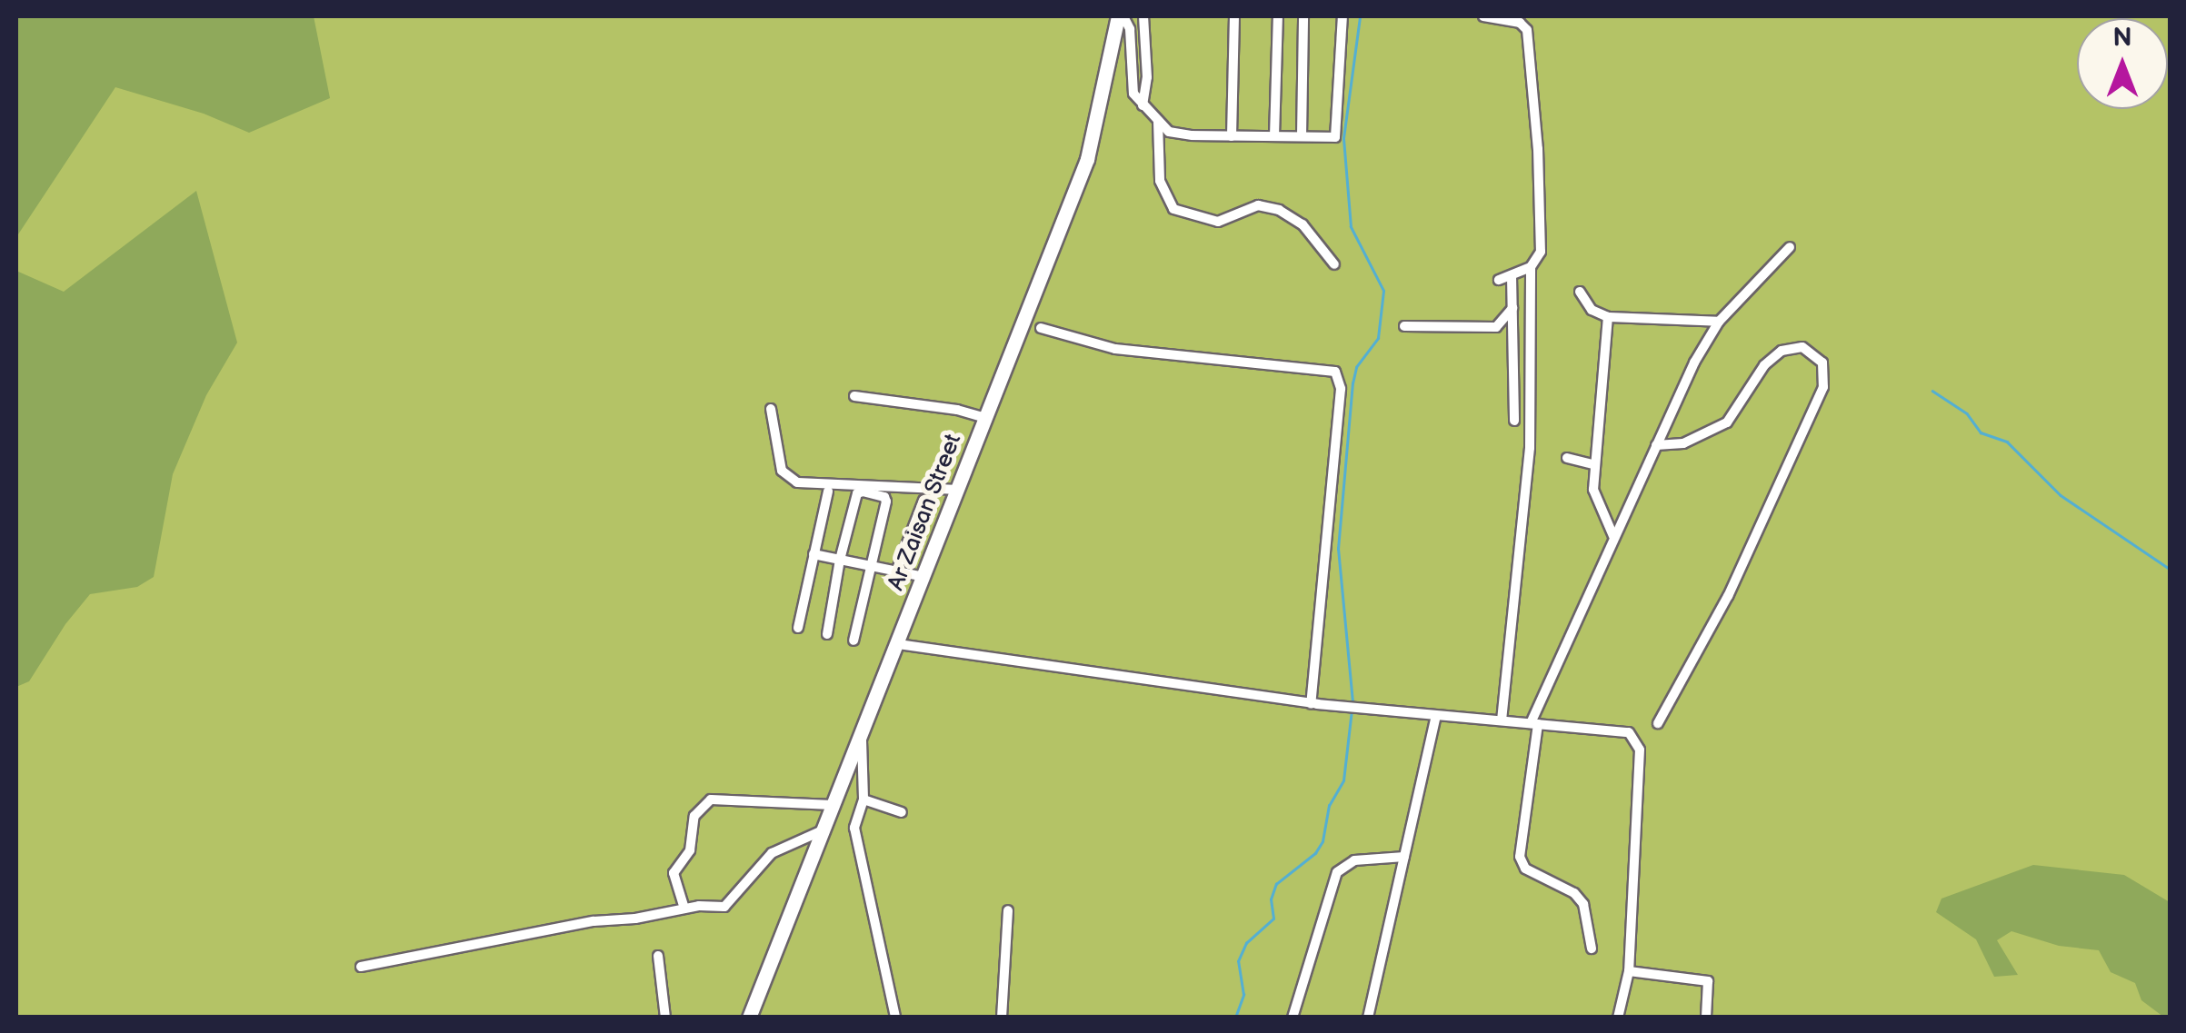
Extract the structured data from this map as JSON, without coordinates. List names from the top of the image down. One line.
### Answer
{"streets":{"street":["Ar Zaisan Street"]},"north":"top"}
